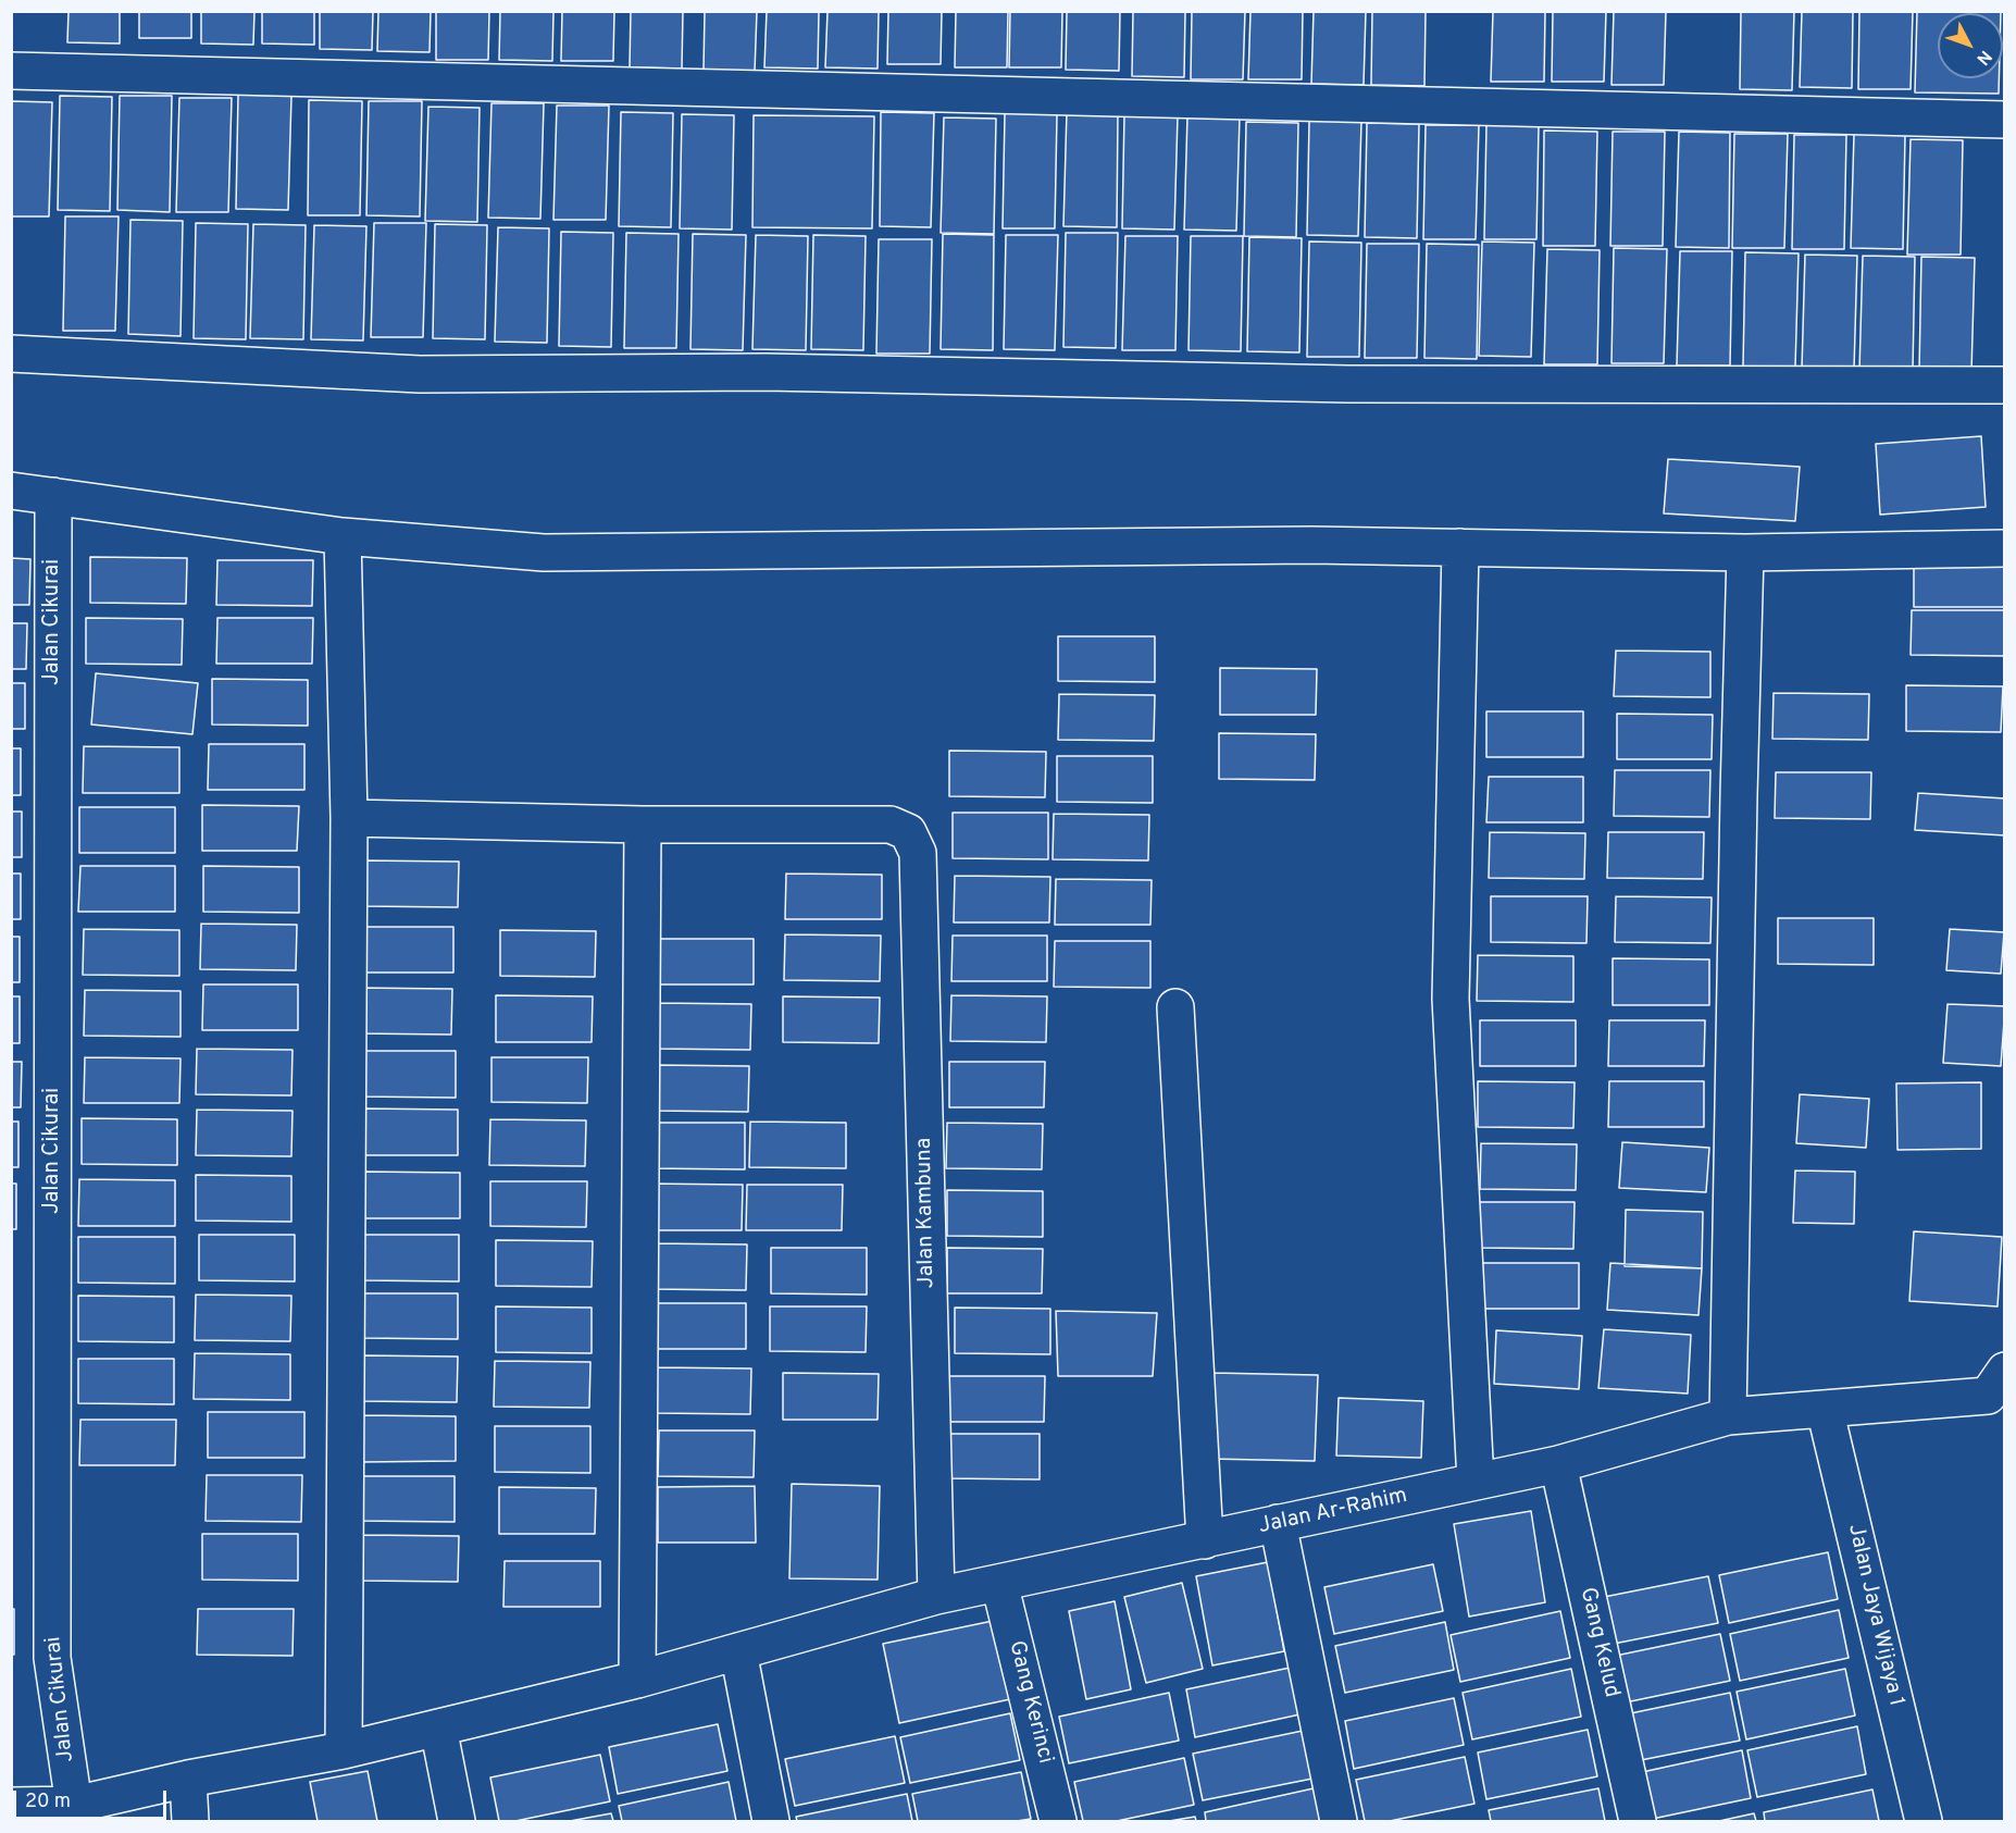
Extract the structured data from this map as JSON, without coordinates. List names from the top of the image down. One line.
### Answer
{"streets":{"street":["Jalan Cikurai","Jalan Kambuna","Jalan Ar-Rahim","Jalan Jaya Wijaya 1","Gang Kelud","Gang Kerinci"]},"crossings":[["Jalan Cikurai","Jalan Ar-Rahim"],["Jalan Kambuna","Jalan Ar-Rahim"],["Jalan Ar-Rahim","Jalan Jaya Wijaya 1"],["Jalan Ar-Rahim","Gang Kelud"],["Jalan Ar-Rahim","Gang Kerinci"]],"scale_bar":"20 m","north":"bottom right"}
